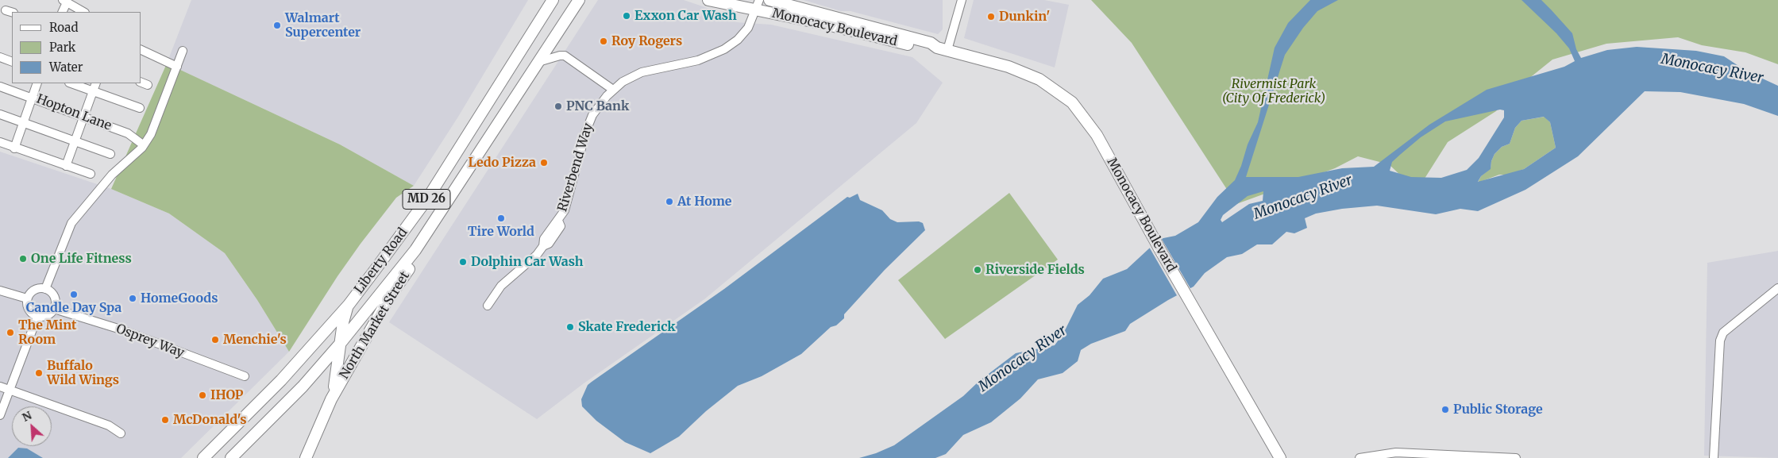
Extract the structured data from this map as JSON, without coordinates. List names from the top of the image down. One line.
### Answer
{"streets":{"main road":["Monocacy Boulevard","MD 26","Liberty Road","North Market Street"],"street":["Hopton Lane","Riverbend Way","Osprey Way"]},"crossings":[["Monocacy Boulevard","Riverbend Way"],["Liberty Road","North Market Street"]],"water":["Monocacy River"],"parks":["Rivermist Park (City Of Frederick)"],"places":["Exxon Car Wash","Dunkin'","Walmart Supercenter","Roy Rogers","PNC Bank","Ledo Pizza","At Home","Tire World","One Life Fitness","Dolphin Car Wash","Riverside Fields","Candle Day Spa","HomeGoods","Skate Frederick","The Mint Room","Menchie's","Buffalo Wild Wings","IHOP","Public Storage","McDonald's"],"legend":["Road","Park","Water"],"north":"top left"}
